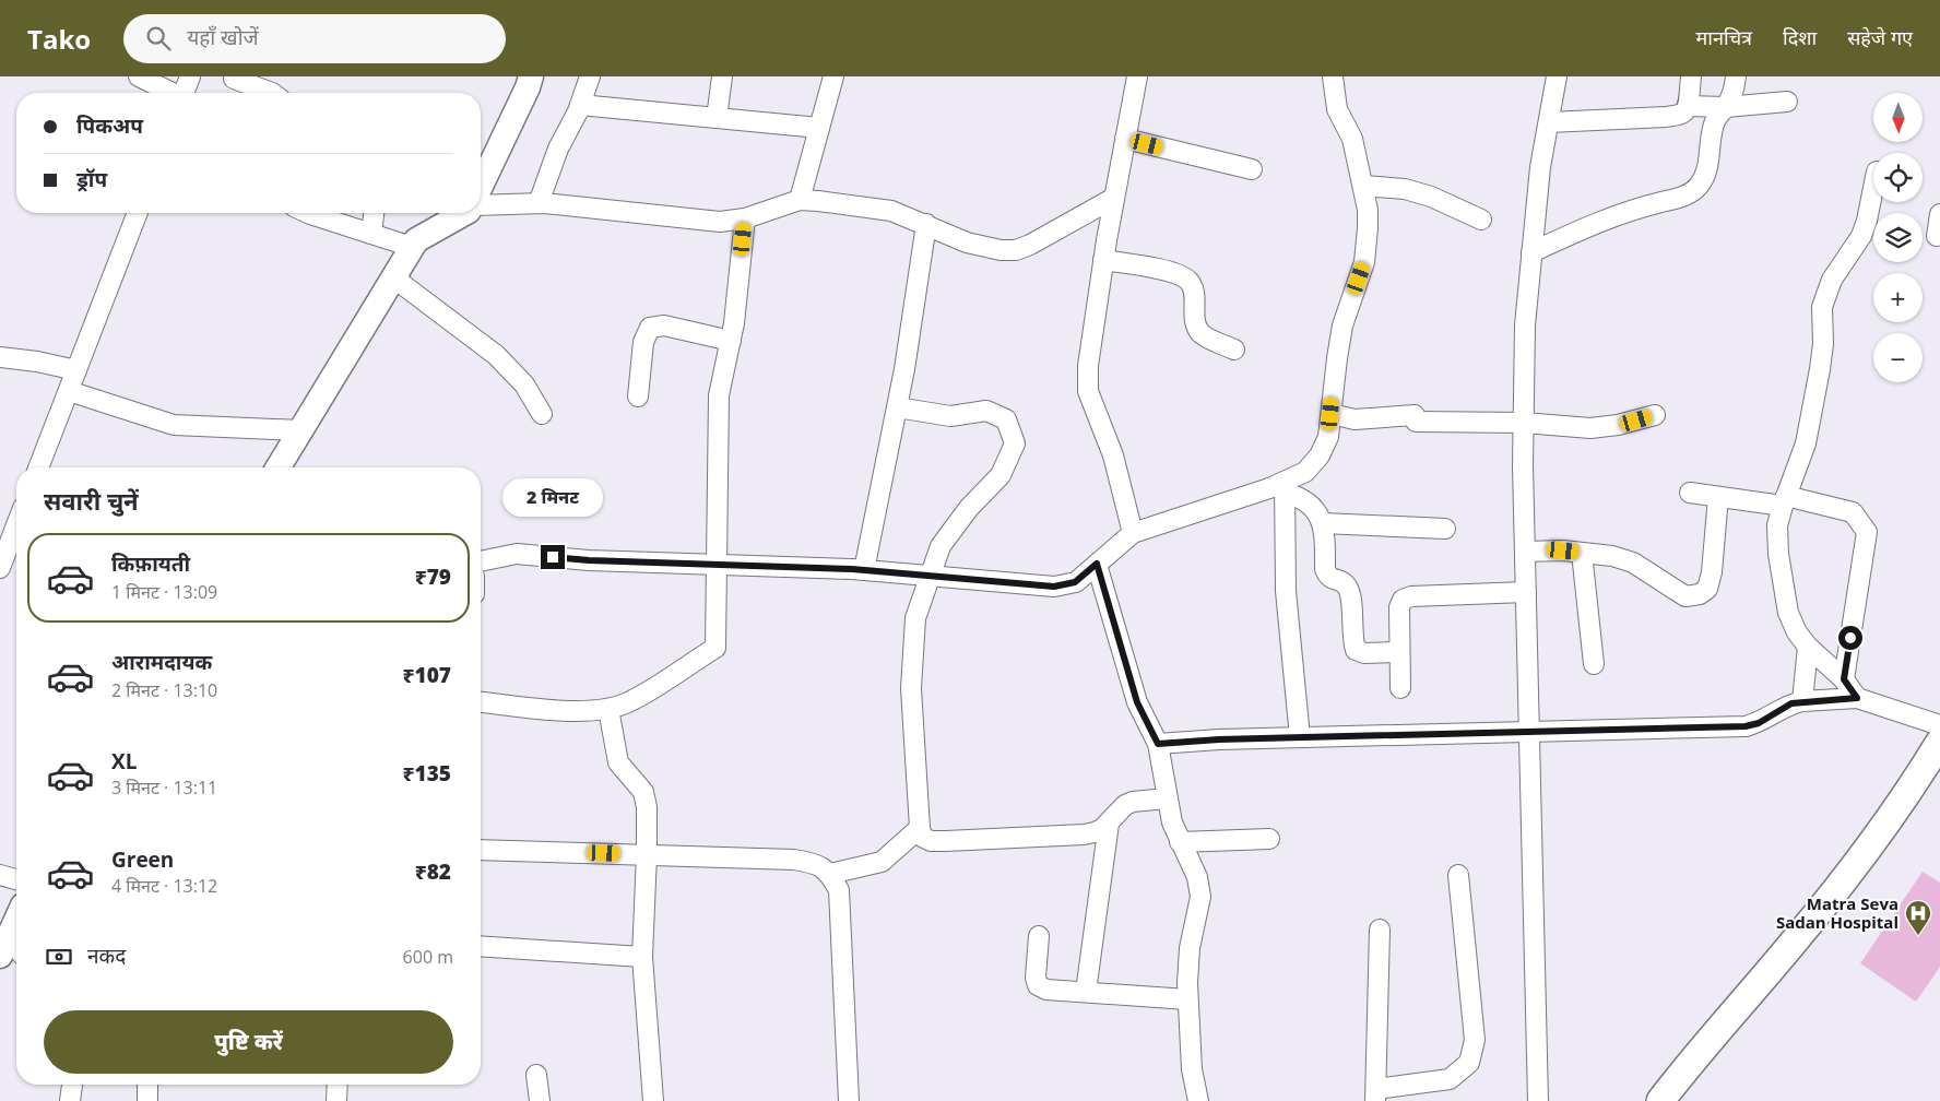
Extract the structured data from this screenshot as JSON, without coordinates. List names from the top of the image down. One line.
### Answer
{"places":{"hospital":["Matra Seva Sadan Hospital"]},"north":"bottom","page":{"header":"Tako","search":"यहाँ खोजें","nav":["मानचित्र","दिशा","सहेजे गए"],"map_buttons":["+","−"],"banner":["पिकअप","ड्रॉप"],"heading":"सवारी चुनें","bubble":"2 मिनट","list":[{"name":"किफ़ायती","note":"1 मिनट · 13:09","value":"₹79"},{"name":"आरामदायक","note":"2 मिनट · 13:10","value":"₹107"},{"name":"XL","note":"3 मिनट · 13:11","value":"₹135"},{"name":"Green","note":"4 मिनट · 13:12","value":"₹82"}],"pay":["नकद","600 m"],"buttons":"पुष्टि करें"}}
